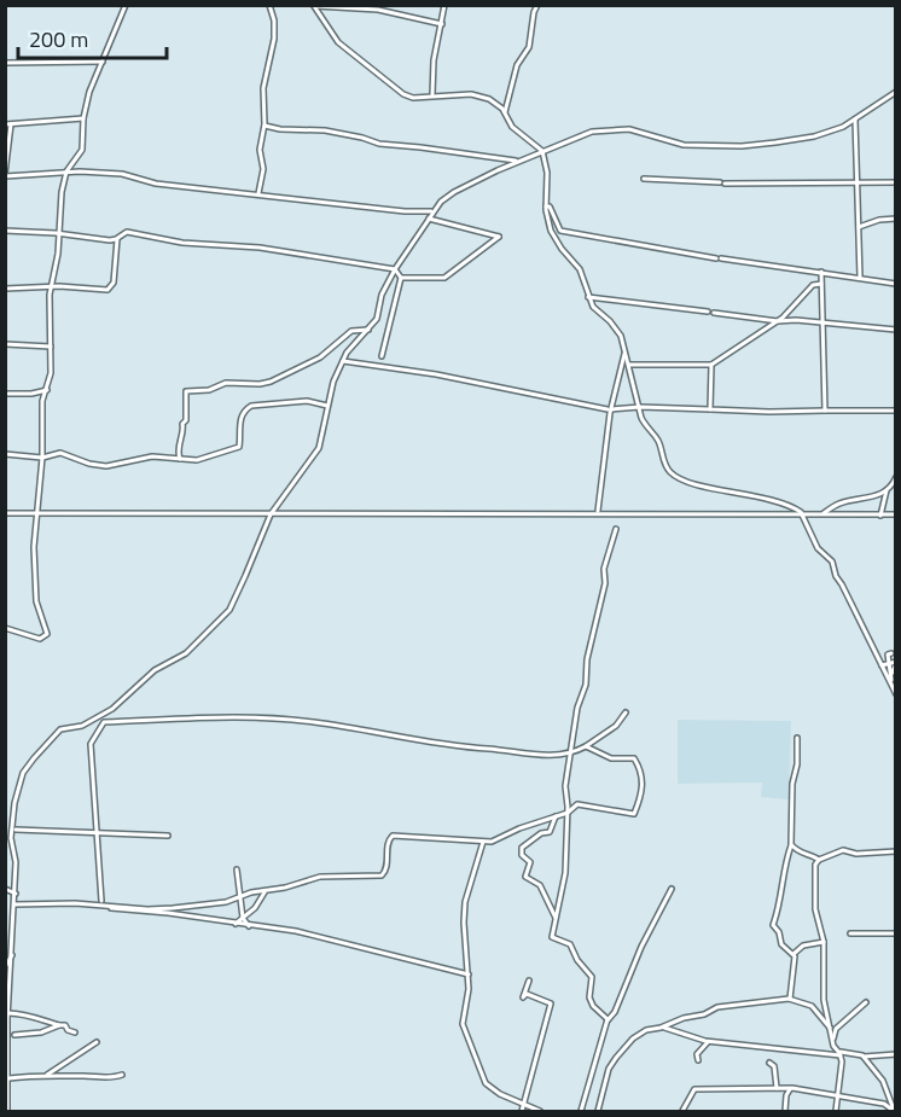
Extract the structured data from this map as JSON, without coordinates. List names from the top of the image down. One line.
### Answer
{"scale_bar":"200 m"}
